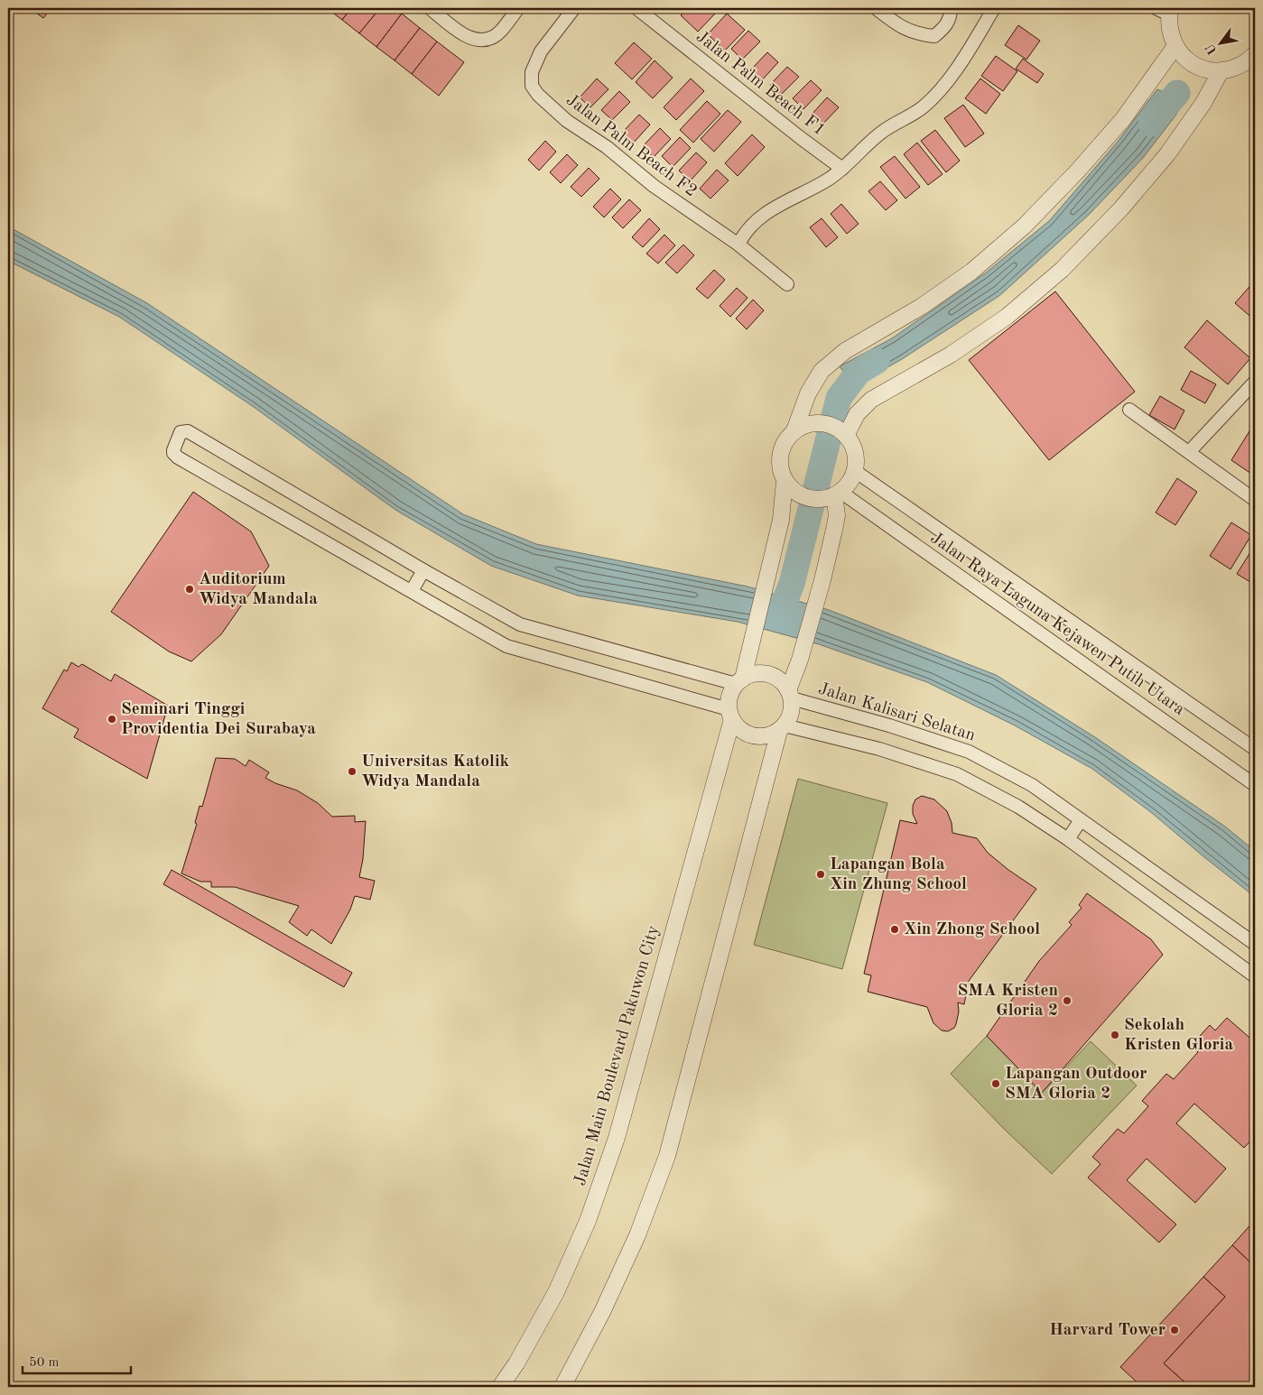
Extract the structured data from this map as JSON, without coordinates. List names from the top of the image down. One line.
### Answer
{"streets":{"street":["Jalan Palm Beach F1","Jalan Palm Beach F2","Jalan Raya Laguna Kejawen Putih Utara","Jalan Kalisari Selatan","Jalan Main Boulevard Pakuwon City"]},"crossings":[["Jalan Kalisari Selatan","Jalan Main Boulevard Pakuwon City"]],"places":["Auditorium Widya Mandala","Seminari Tinggi Providentia Dei Surabaya","Universitas Katolik Widya Mandala","Lapangan Bola Xin Zhung School","Xin Zhong School","SMA Kristen Gloria 2","Sekolah Kristen Gloria","Lapangan Outdoor SMA Gloria 2","Harvard Tower"],"scale_bar":"50 m","north":"bottom left"}
